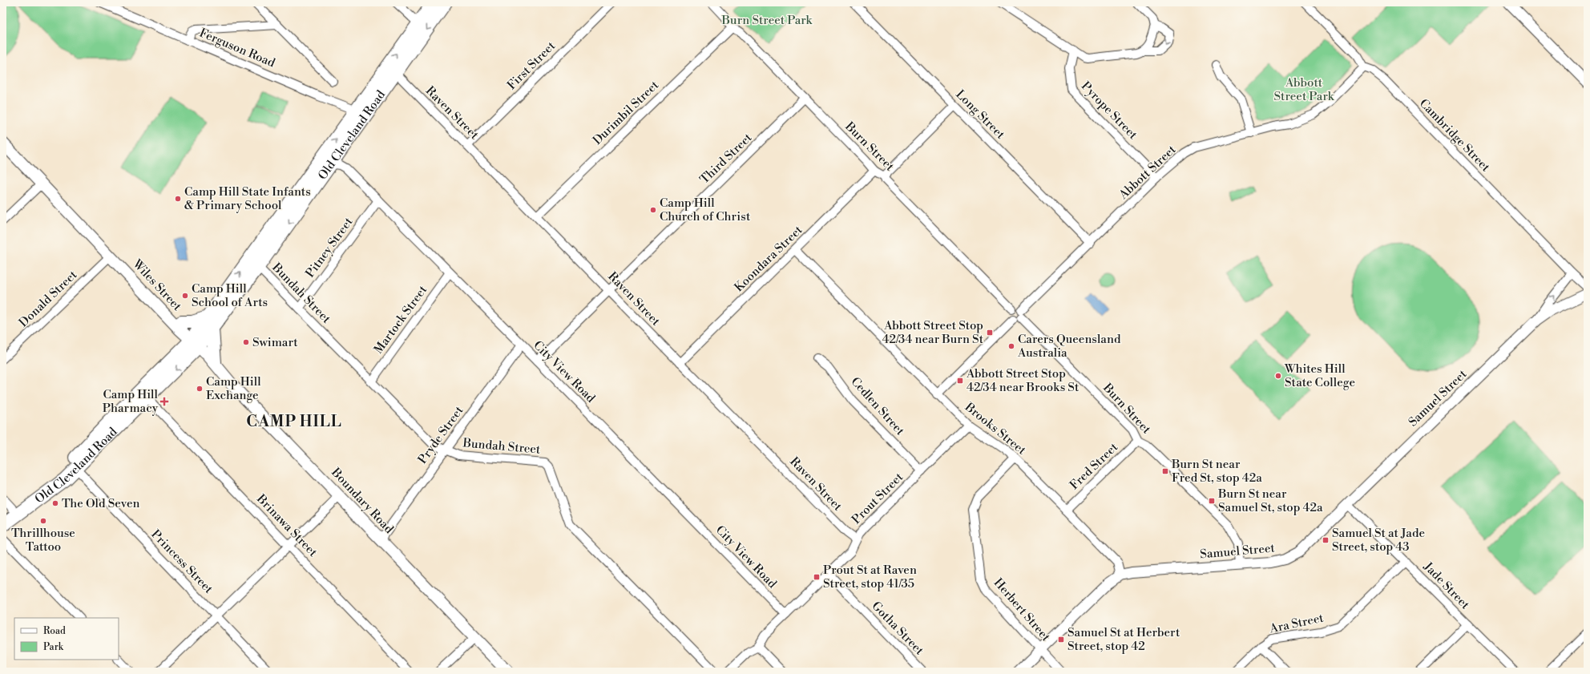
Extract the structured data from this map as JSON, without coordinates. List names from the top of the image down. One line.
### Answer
{"streets":{"highway":["Old Cleveland Road"],"main road":["Wiles Street","Boundary Road"],"street":["Ferguson Road","First Street","Pyrope Street","Raven Street","Durimbil Street","Long Street","Cambridge Street","Burn Street","Third Street","Abbott Street","Pitney Street","Koondara Street","Bundah Street","Donald Street","Martock Street","City View Road","Samuel Street","Cedlen Street","Brooks Street","Pryde Street","Fred Street","Prout Street","Brinawa Street","Princess Street","Jade Street","Herbert Street","Ara Street","Gotha Street"]},"crossings":[["Ferguson Road","Old Cleveland Road"],["First Street","Raven Street"],["Pyrope Street","Abbott Street"],["Raven Street","Durimbil Street"],["Raven Street","Old Cleveland Road"],["Raven Street","Third Street"],["Raven Street","Koondara Street"],["Raven Street","Prout Street"],["Durimbil Street","Burn Street"],["Long Street","Abbott Street"],["Old Cleveland Road","Wiles Street"],["Old Cleveland Road","Bundah Street"],["Old Cleveland Road","City View Road"],["Old Cleveland Road","Boundary Road"],["Old Cleveland Road","Brinawa Street"],["Old Cleveland Road","Princess Street"],["Cambridge Street","Abbott Street"],["Cambridge Street","Samuel Street"],["Burn Street","Third Street"],["Burn Street","Abbott Street"],["Burn Street","Koondara Street"],["Burn Street","Samuel Street"],["Burn Street","Fred Street"],["Abbott Street","Brooks Street"],["Pitney Street","Bundah Street"],["Pitney Street","City View Road"],["Koondara Street","Brooks Street"],["Wiles Street","Donald Street"],["Wiles Street","Boundary Road"],["Bundah Street","Martock Street"],["Bundah Street","Pryde Street"],["Martock Street","City View Road"],["City View Road","Pryde Street"],["City View Road","Prout Street"],["Samuel Street","Brooks Street"],["Samuel Street","Jade Street"],["Cedlen Street","Prout Street"],["Brooks Street","Fred Street"],["Brooks Street","Prout Street"],["Brooks Street","Herbert Street"],["Pryde Street","Boundary Road"],["Prout Street","Gotha Street"],["Jade Street","Ara Street"]],"districts":["CAMP HILL"],"parks":["Burn Street Park","Abbott Street Park"],"places":{"other":["Camp Hill State Infants & Primary School","Camp Hill Church of Christ","Camp Hill School of Arts","Swimart","Carers Queensland Australia","Whites Hill State College","Camp Hill Exchange","The Old Seven","Thrillhouse Tattoo"],"transit":["Abbott Street Stop 42/34 near Burn St","Abbott Street Stop 42/34 near Brooks St","Burn St near Fred St, stop 42a","Burn St near Samuel St, stop 42a","Samuel St at Jade Street, stop 43","Prout St at Raven Street, stop 41/35","Samuel St at Herbert Street, stop 42"],"health":["Camp Hill Pharmacy"]},"legend":["Road","Park"]}
